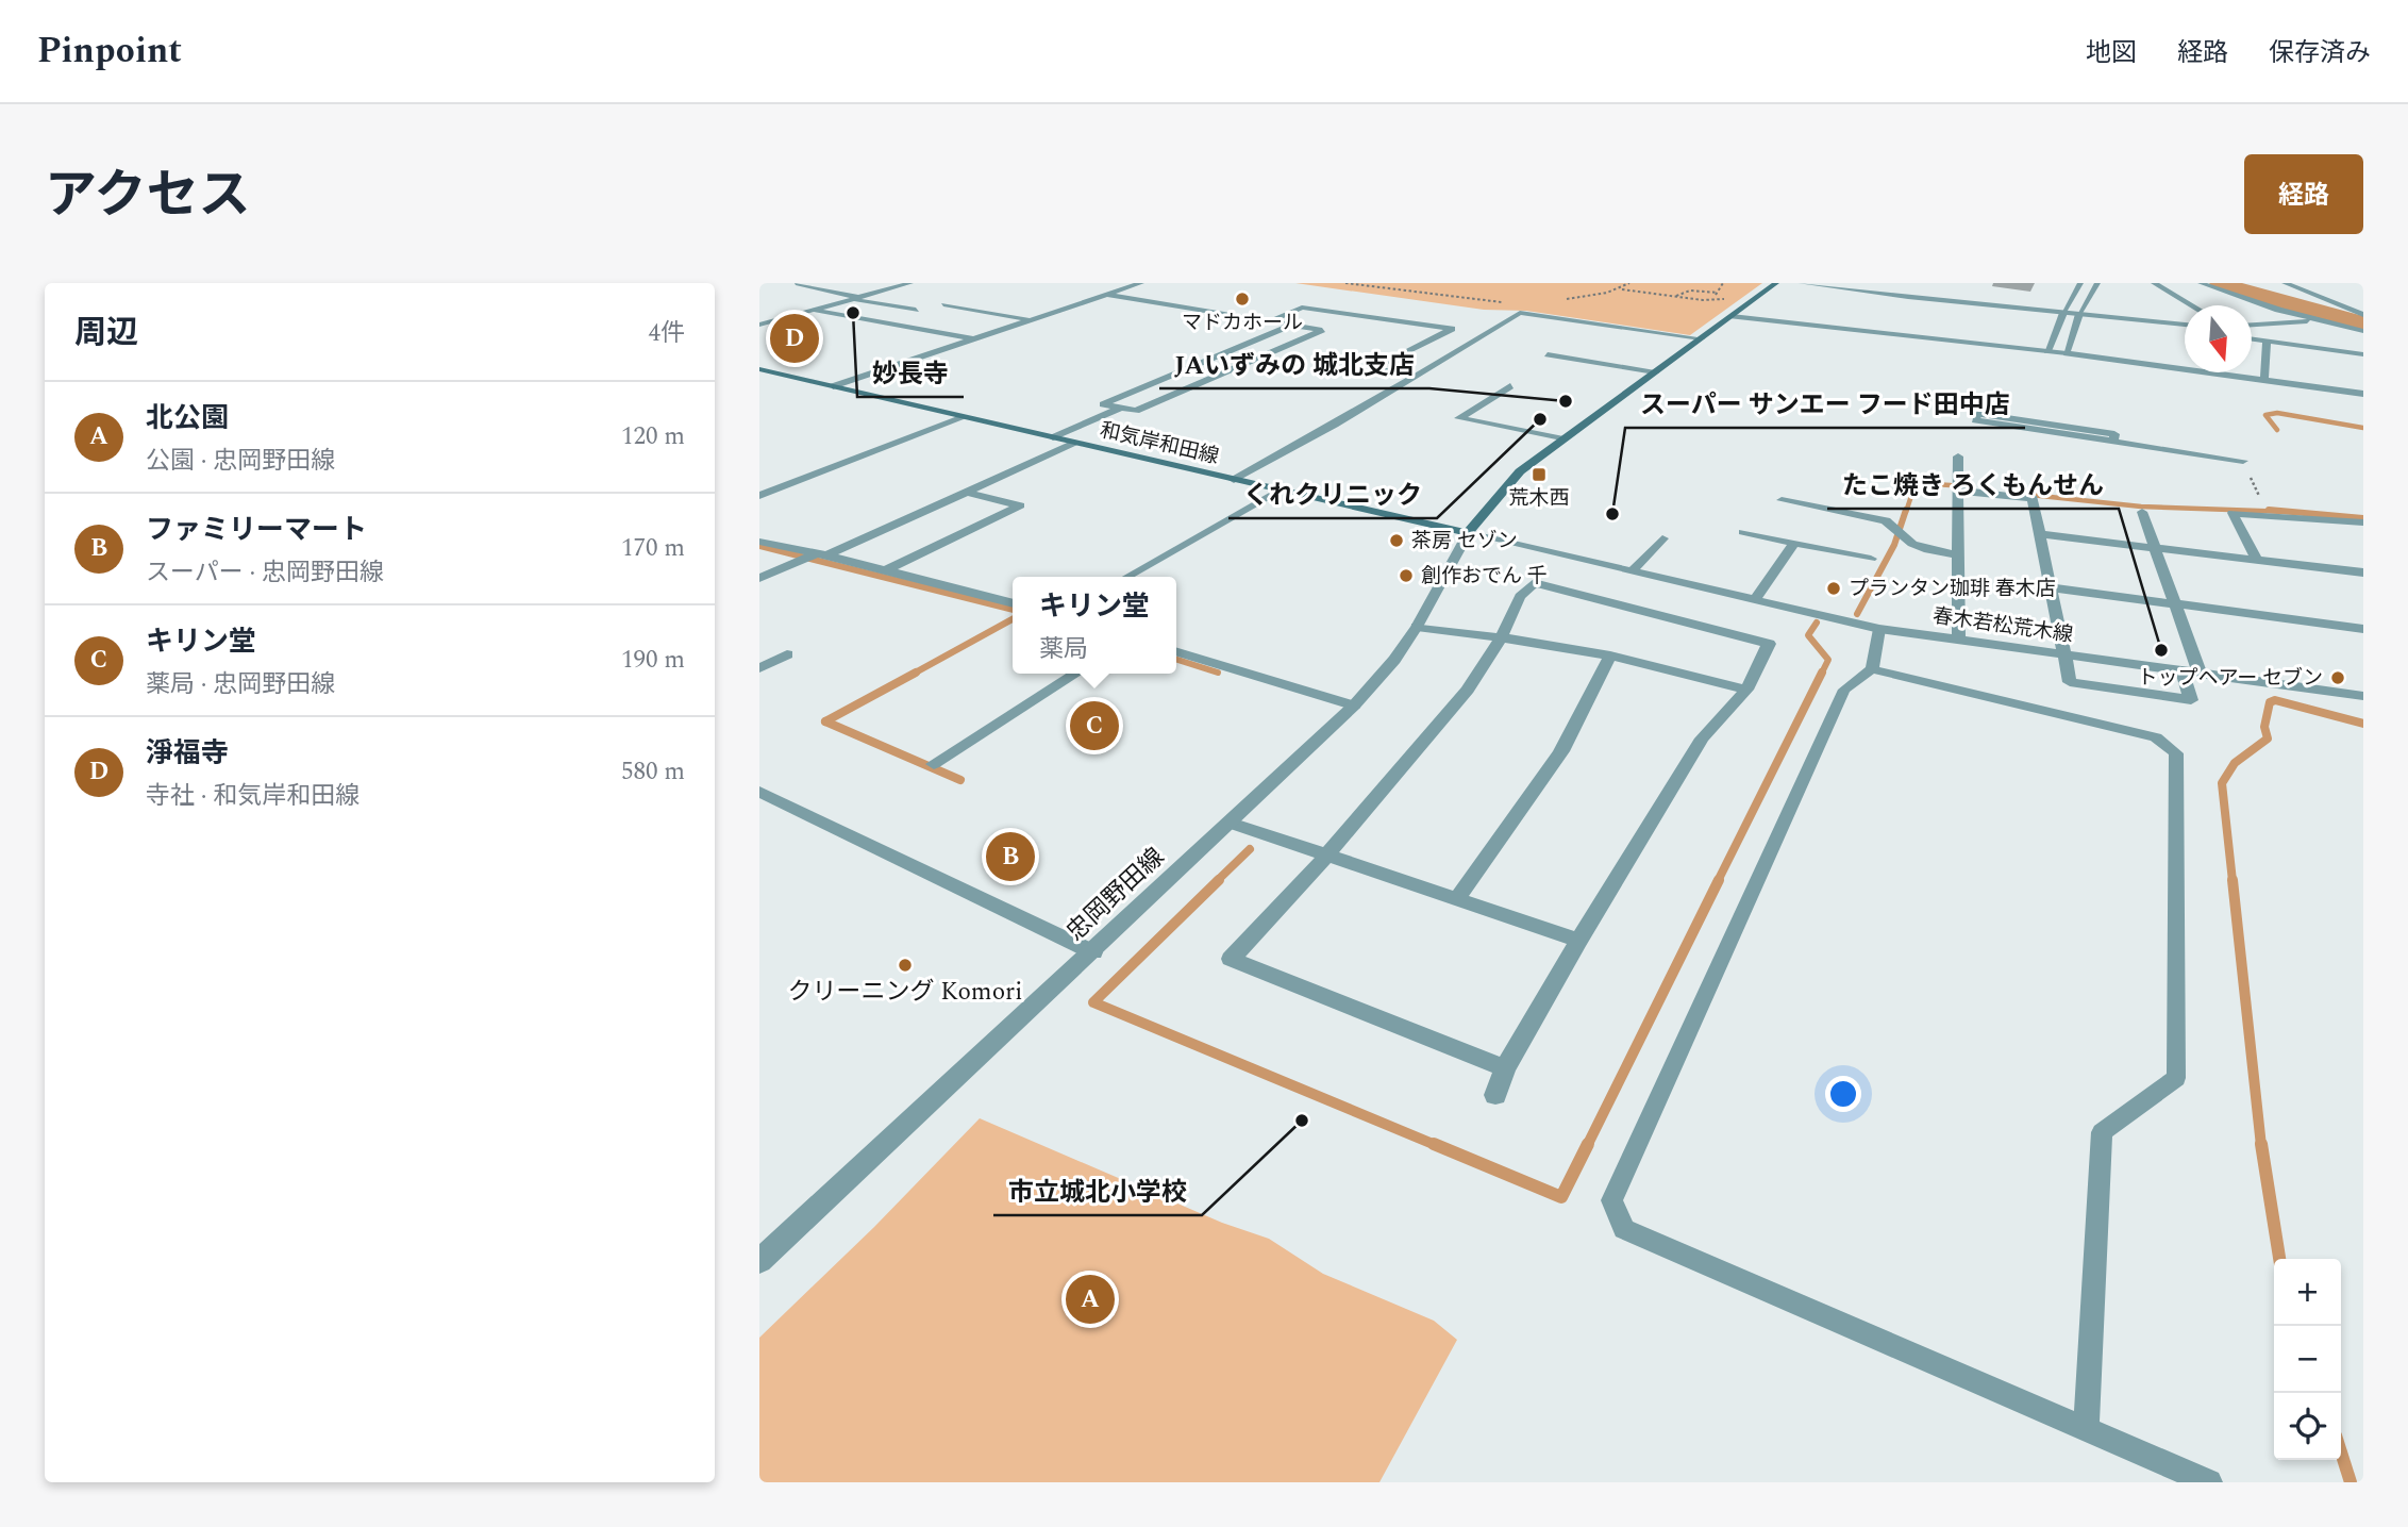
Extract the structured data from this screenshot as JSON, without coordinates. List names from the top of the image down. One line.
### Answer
{"streets":{"main road":["和気岸和田線"],"street":["春木若松荒木線","忠岡野田線"]},"crossings":[["和気岸和田線","春木若松荒木線"],["和気岸和田線","忠岡野田線"],["春木若松荒木線","忠岡野田線"]],"places":{"other":["マドカホール","妙長寺","JAいずみの 城北支店","くれクリニック","スーパー サンエー フード田中店","茶房 セゾン","創作おでん 千","プランタン珈琲 春木店","たこ焼き ろくもんせん","トップヘアー セブン","クリーニング Komori","市立城北小学校"],"transit":["荒木西"]},"north":"bottom","page":{"header":"Pinpoint","nav":["地図","経路","保存済み"],"title":"アクセス","buttons":"経路","heading":["周辺","4件"],"pins":["D","C","B","A"],"list":[{"mark":"A","name":"北公園","note":"公園 · 忠岡野田線","value":"120 m"},{"mark":"B","name":"ファミリーマート","note":"スーパー · 忠岡野田線","value":"170 m"},{"mark":"C","name":"キリン堂","note":"薬局 · 忠岡野田線","value":"190 m"},{"mark":"D","name":"淨福寺","note":"寺社 · 和気岸和田線","value":"580 m"}],"popup":["キリン堂","薬局"],"map_buttons":["+","−"]}}
